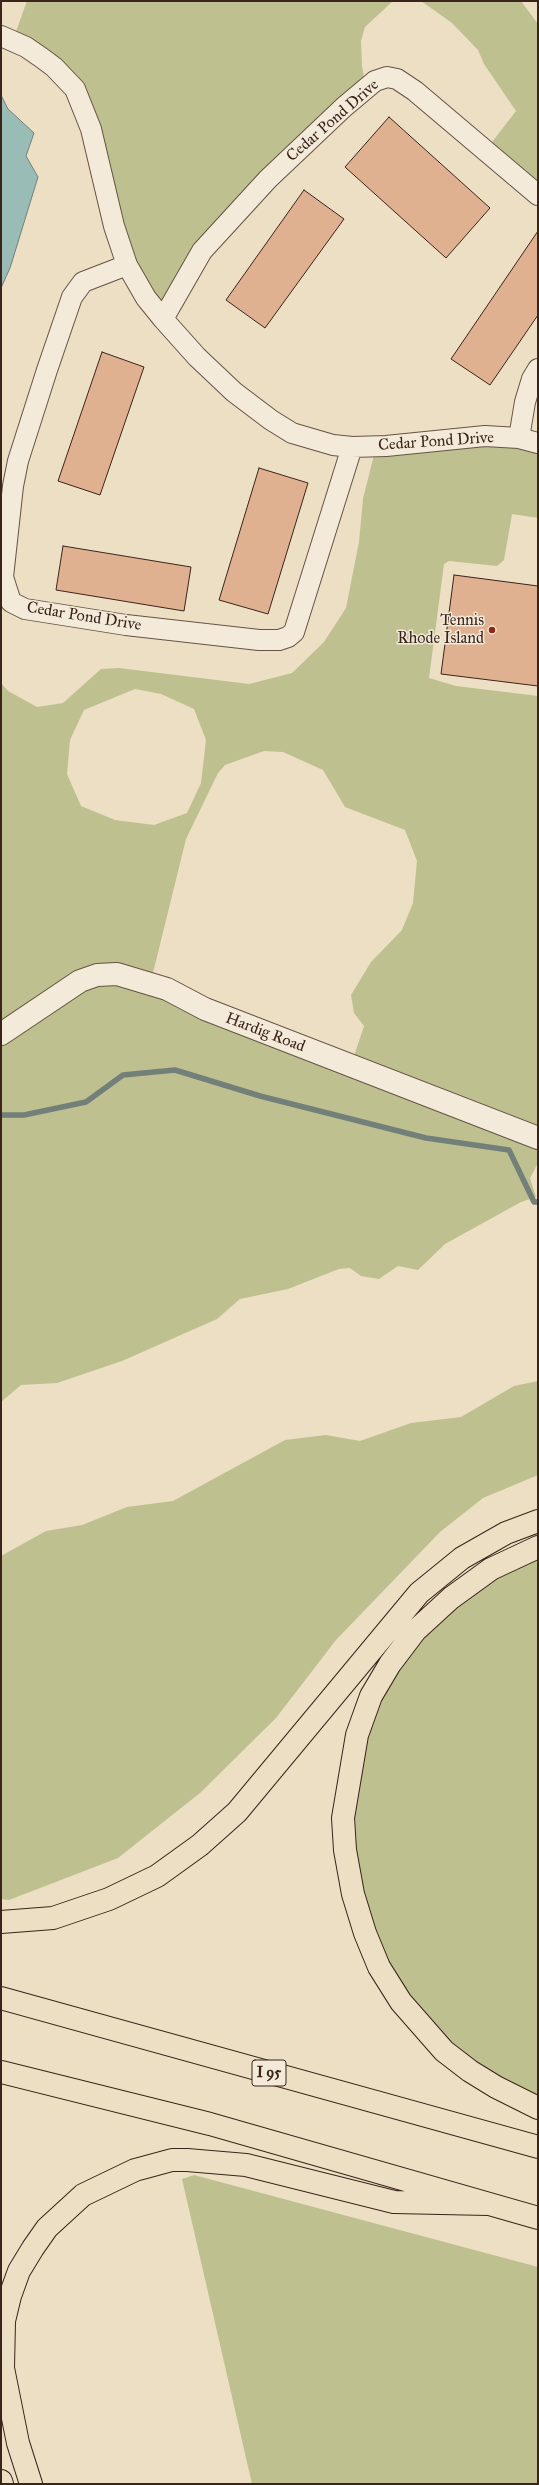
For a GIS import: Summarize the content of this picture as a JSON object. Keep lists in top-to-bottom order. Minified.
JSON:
{"streets":{"highway":["I 95"],"street":["Cedar Pond Drive","Hardig Road"]},"places":["Tennis Rhode Island"]}
